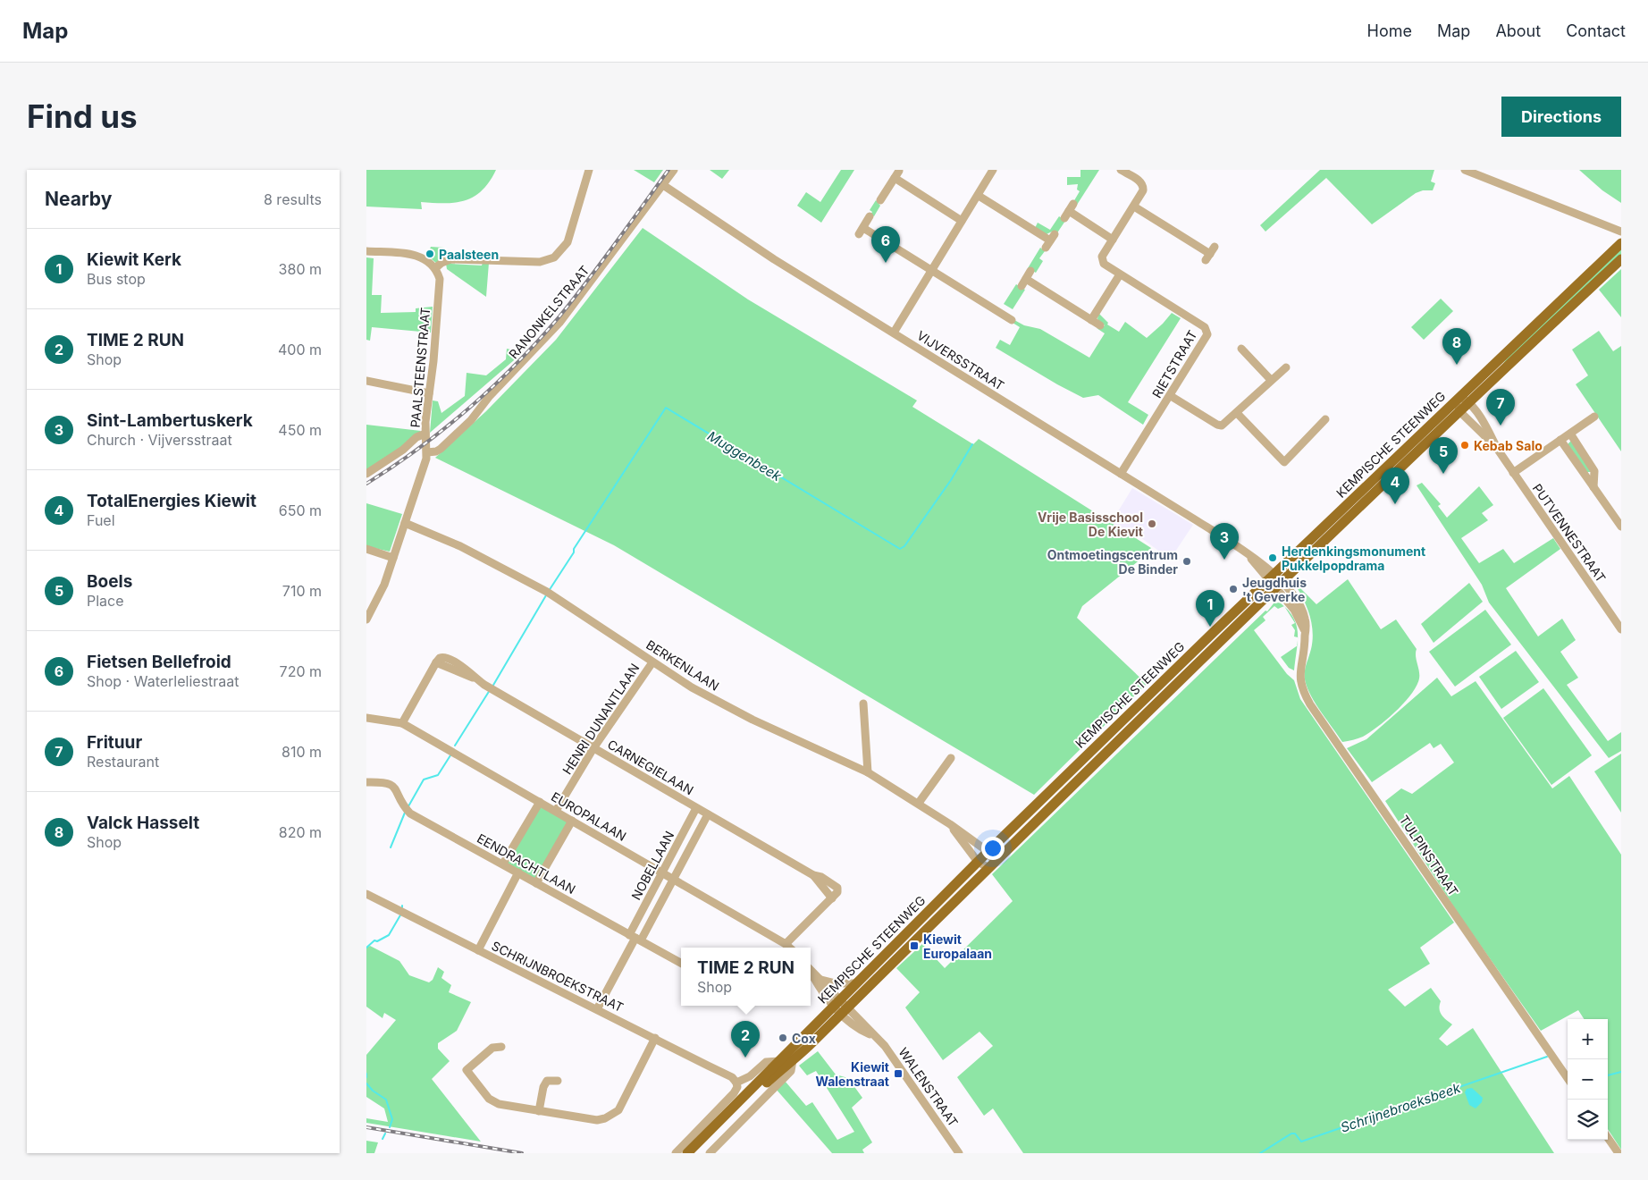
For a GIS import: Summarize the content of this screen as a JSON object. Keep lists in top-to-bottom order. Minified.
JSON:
{"streets":{"main road":["KEMPISCHE STEENWEG"],"street":["RANONKELSTRAAT","VIJVERSSTRAAT","RIETSTRAAT","PAALSTEENSTRAAT","PUTVENNESTRAAT","BERKENLAAN","HENRI DUNANTLAAN","CARNEGIELAAN","EUROPALAAN","TULPINSTRAAT","EENDRACHTLAAN","NOBELLAAN","SCHRIJNBROEKSTRAAT","WALENSTRAAT"]},"crossings":[["RANONKELSTRAAT","VIJVERSSTRAAT"],["RANONKELSTRAAT","PAALSTEENSTRAAT"],["VIJVERSSTRAAT","RIETSTRAAT"],["VIJVERSSTRAAT","KEMPISCHE STEENWEG"],["VIJVERSSTRAAT","TULPINSTRAAT"],["PAALSTEENSTRAAT","BERKENLAAN"],["KEMPISCHE STEENWEG","PUTVENNESTRAAT"],["KEMPISCHE STEENWEG","BERKENLAAN"],["KEMPISCHE STEENWEG","TULPINSTRAAT"],["KEMPISCHE STEENWEG","SCHRIJNBROEKSTRAAT"],["KEMPISCHE STEENWEG","WALENSTRAAT"],["BERKENLAAN","HENRI DUNANTLAAN"],["HENRI DUNANTLAAN","CARNEGIELAAN"],["HENRI DUNANTLAAN","EUROPALAAN"],["CARNEGIELAAN","EUROPALAAN"],["CARNEGIELAAN","NOBELLAAN"],["EUROPALAAN","NOBELLAAN"],["EENDRACHTLAAN","NOBELLAAN"],["NOBELLAAN","SCHRIJNBROEKSTRAAT"]],"water":["Muggenbeek","Schrijnebroeksbeek"],"places":{"other":["Paalsteen","Kebab Salo","Vrije Basisschool De Kievit","Herdenkingsmonument Pukkelpopdrama","Ontmoetingscentrum De Binder","Jeugdhuis 't Geverke","Cox"],"transit":["Kiewit Europalaan","Kiewit Walenstraat"]},"page":{"header":"Map","nav":["Home","Map","About","Contact"],"buttons":"Directions","title":"Find us","heading":["Nearby","8 results"],"pins":["6","8","7","5","4","3","1","2"],"list":[{"mark":"1","name":"Kiewit Kerk","note":"Bus stop","value":"380 m"},{"mark":"2","name":"TIME 2 RUN","note":"Shop","value":"400 m"},{"mark":"3","name":"Sint-Lambertuskerk","note":"Church · Vijversstraat","value":"450 m"},{"mark":"4","name":"TotalEnergies Kiewit","note":"Fuel","value":"650 m"},{"mark":"5","name":"Boels","note":"Place","value":"710 m"},{"mark":"6","name":"Fietsen Bellefroid","note":"Shop · Waterleliestraat","value":"720 m"},{"mark":"7","name":"Frituur","note":"Restaurant","value":"810 m"},{"mark":"8","name":"Valck Hasselt","note":"Shop","value":"820 m"}],"popup":["TIME 2 RUN","Shop"],"map_buttons":["+","−"]}}
